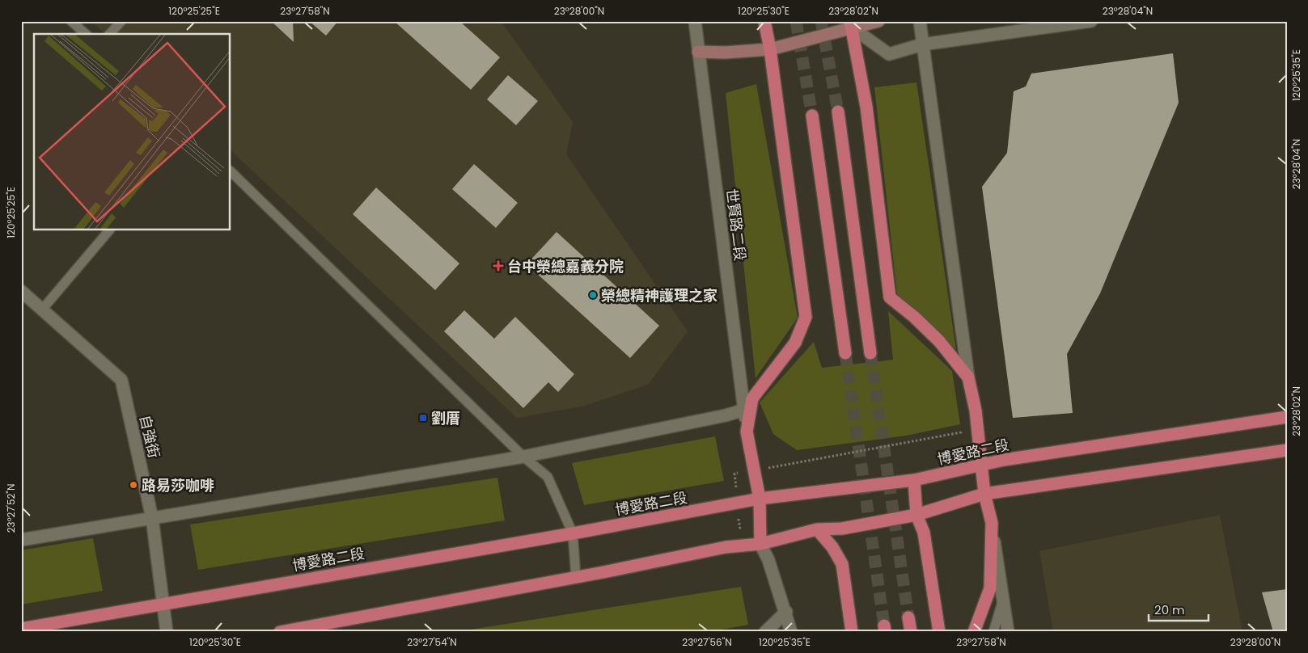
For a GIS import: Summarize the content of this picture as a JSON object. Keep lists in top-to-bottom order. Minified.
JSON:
{"streets":{"main road":["博愛路二段"],"street":["世賢路二段","自強街"]},"crossings":[["自強街","博愛路二段"]],"places":{"health":["台中榮總嘉義分院"],"other":["榮總精神護理之家","路易莎咖啡"],"transit":["劉厝"]},"scale_bar":"20 m","coordinates":["120°25'25\"E","23°27'58\"N","23°28'00\"N","120°25'30\"E","23°28'02\"N","23°28'04\"N","120°25'35\"E","23°27'52\"N","23°27'54\"N","23°27'56\"N"]}
